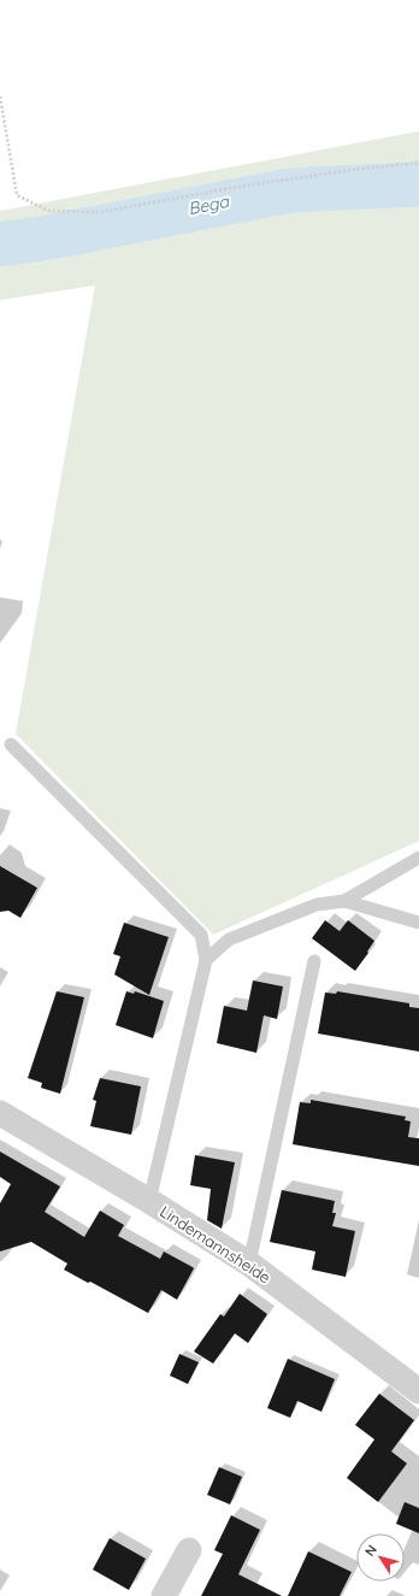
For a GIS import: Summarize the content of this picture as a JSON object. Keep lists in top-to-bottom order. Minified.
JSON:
{"streets":{"street":["Lindemannsheide"]},"water":["Bega"],"north":"top left"}
